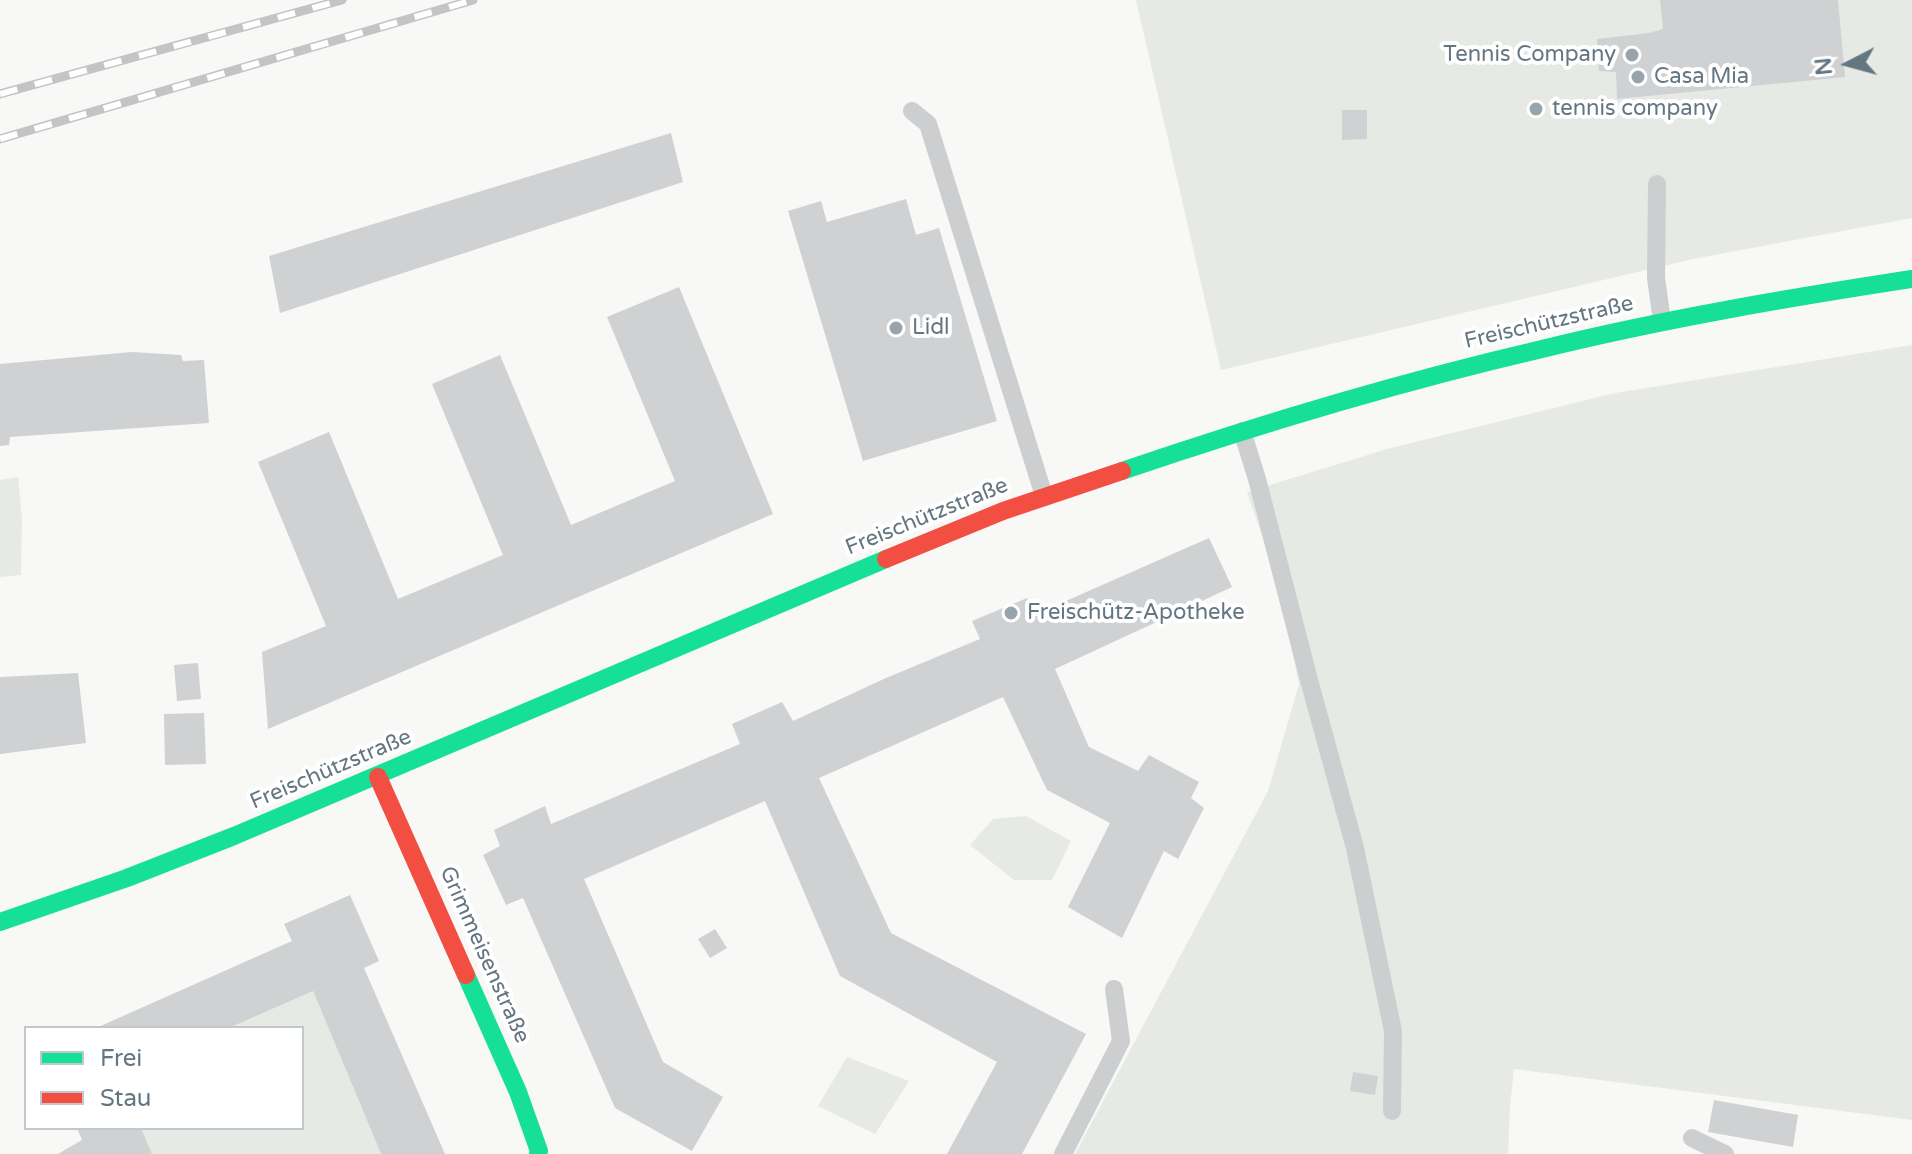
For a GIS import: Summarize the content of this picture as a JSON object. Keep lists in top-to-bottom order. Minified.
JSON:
{"streets":{"main road":["Freischützstraße","Grimmeisenstraße"]},"crossings":[["Freischützstraße","Grimmeisenstraße"]],"places":["Tennis Company","Casa Mia","tennis company","Lidl","Freischütz-Apotheke"],"legend":["Frei","Stau"],"north":"left"}
